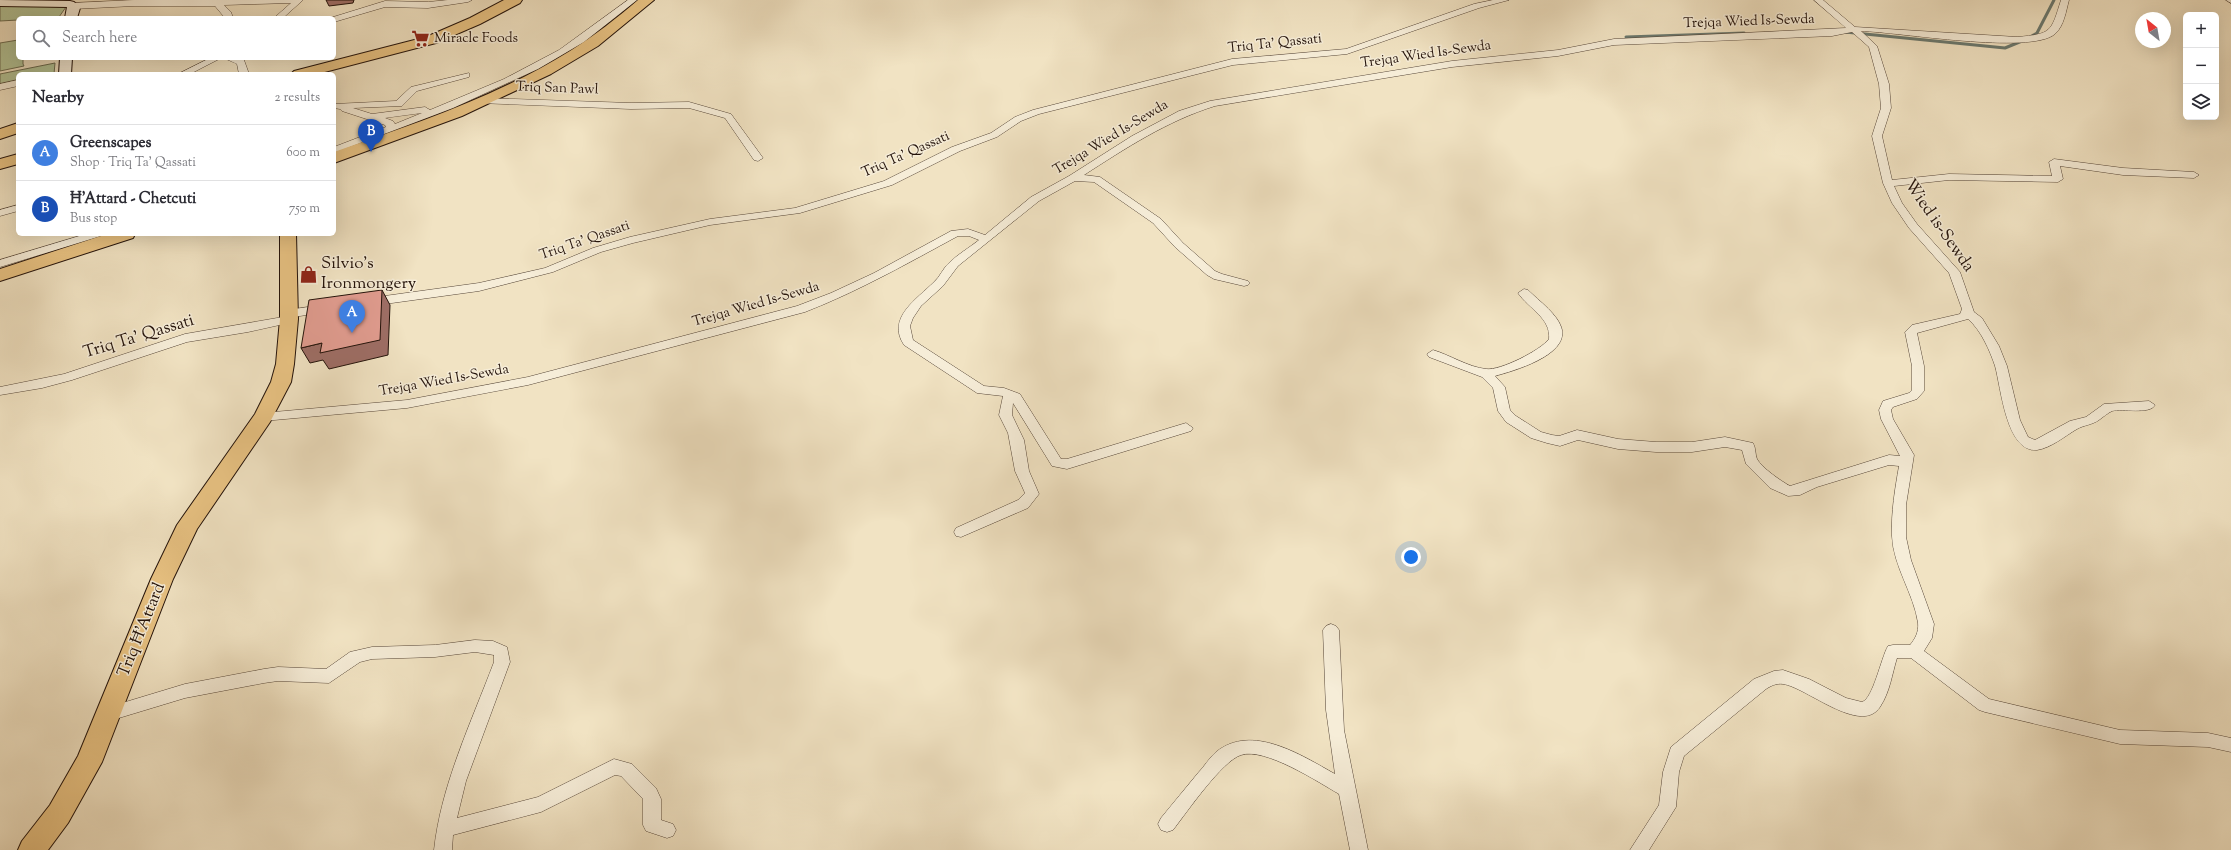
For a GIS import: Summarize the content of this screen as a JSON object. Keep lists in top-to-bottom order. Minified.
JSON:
{"streets":{"main road":["Triq Ħ'Attard"],"street":["Trejqa Wied Is-Sewda","Triq Ta' Qassati","Triq San Pawl","Wied is-Sewda"]},"crossings":[["Trejqa Wied Is-Sewda","Wied is-Sewda"],["Trejqa Wied Is-Sewda","Triq Ħ'Attard"],["Triq Ta' Qassati","Triq Ħ'Attard"]],"places":{"supermarket":["Miracle Foods"],"shop":["Silvio's Ironmongery"]},"north":"top left","page":{"map_buttons":["+","−"],"search":"Search here","heading":["Nearby","2 results"],"pins":["B","A"],"list":[{"mark":"A","name":"Greenscapes","note":"Shop · Triq Ta' Qassati","value":"600 m"},{"mark":"B","name":"Ħ'Attard - Chetcuti","note":"Bus stop","value":"750 m"}]}}
